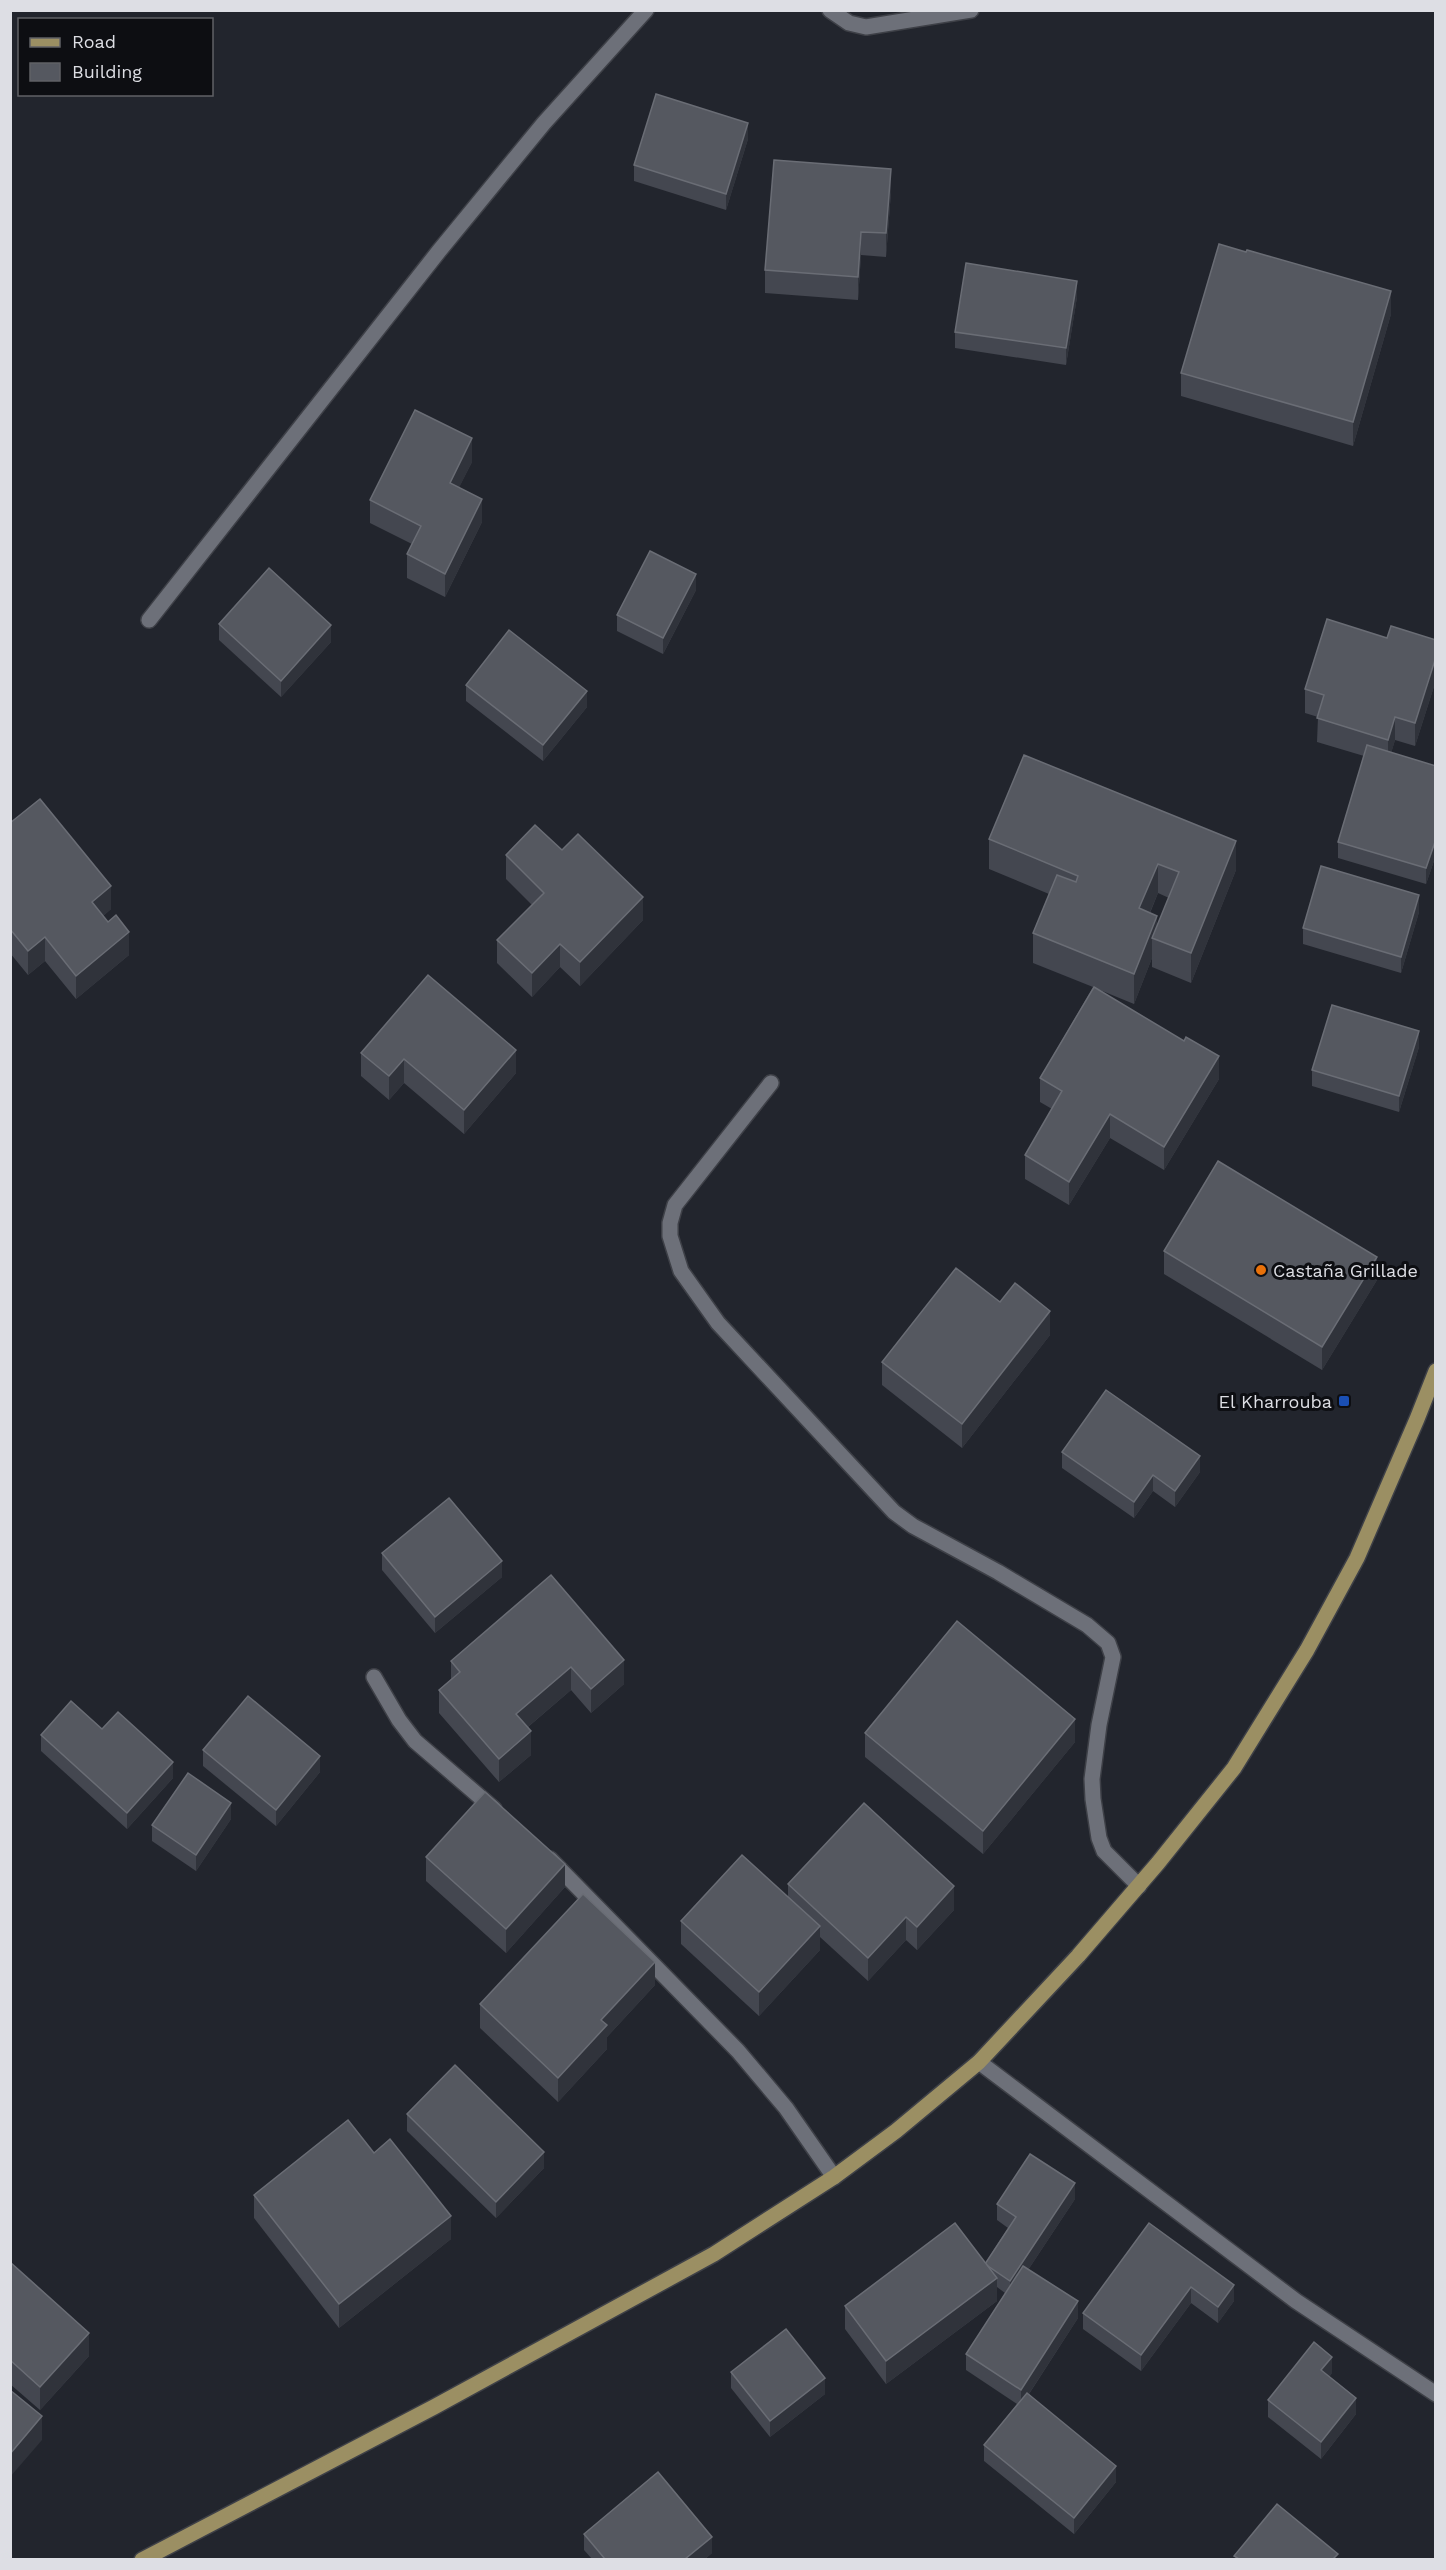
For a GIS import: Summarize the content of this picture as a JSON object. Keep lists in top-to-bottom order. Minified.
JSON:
{"places":{"other":["Castaña Grillade"],"transit":["El Kharrouba"]},"legend":["Road","Building"]}
